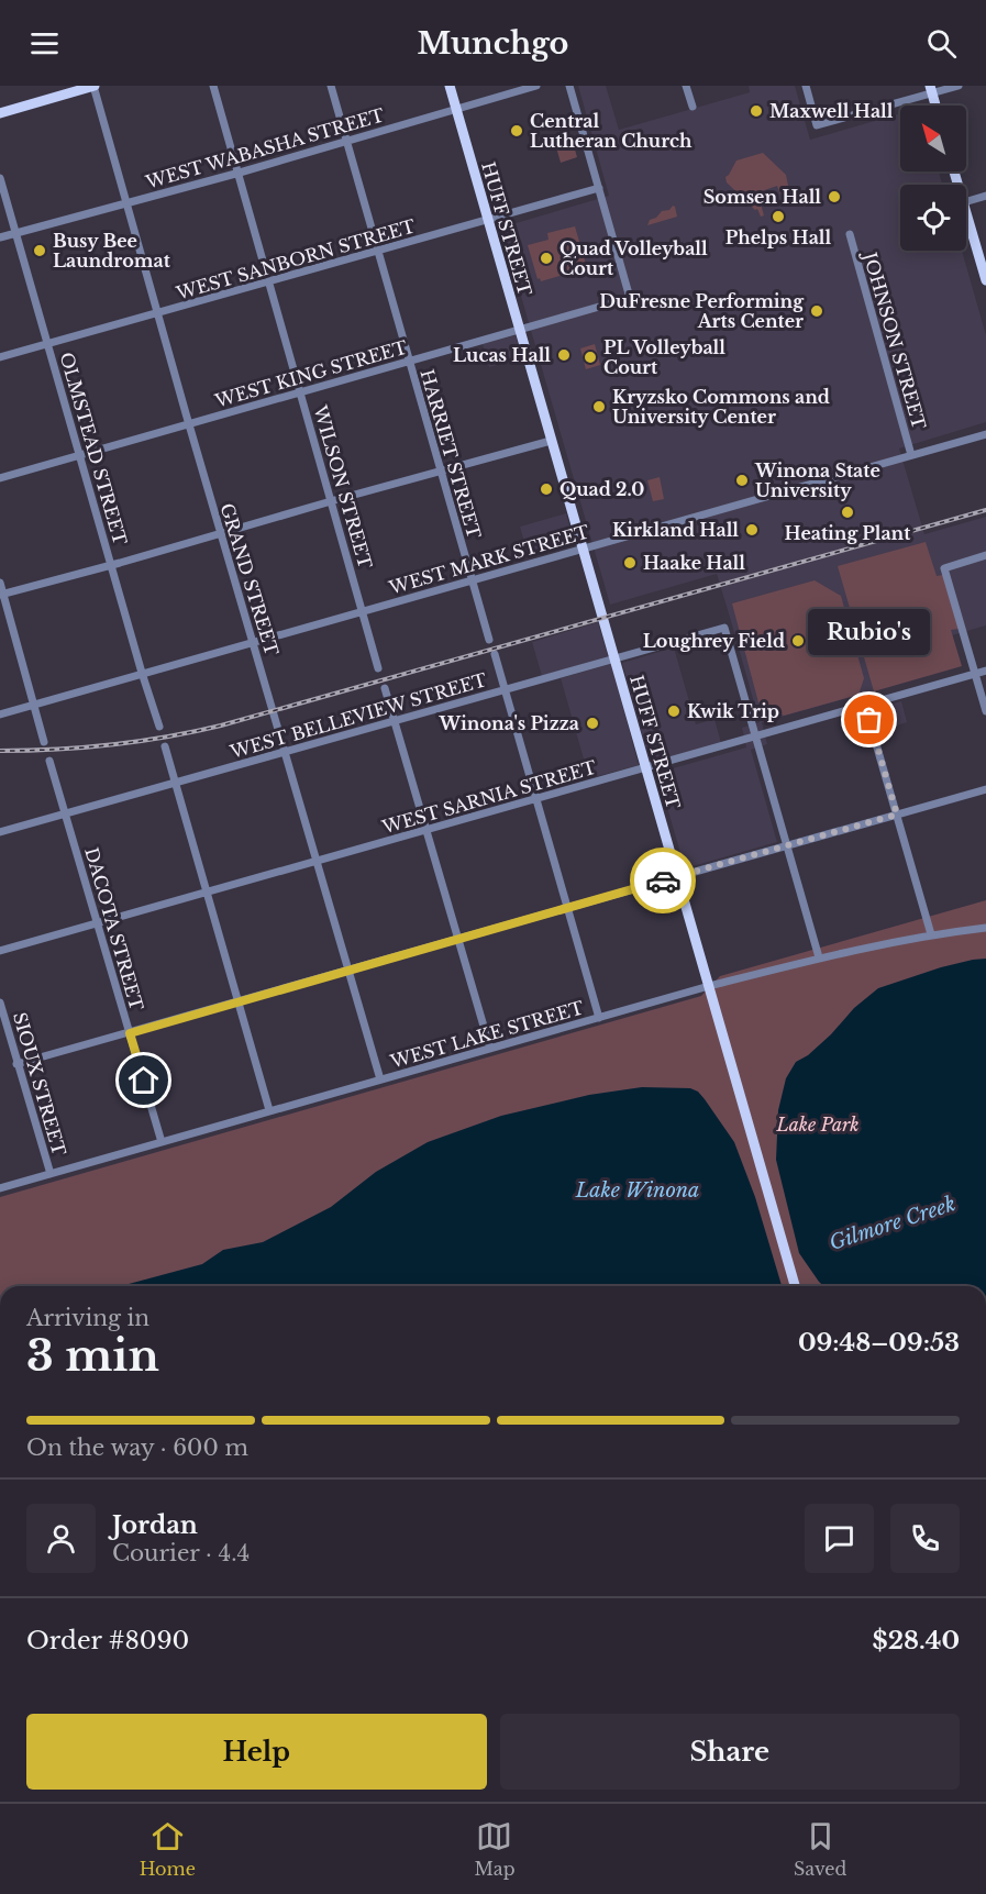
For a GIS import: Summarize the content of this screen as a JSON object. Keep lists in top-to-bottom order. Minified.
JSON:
{"streets":{"main road":["HUFF STREET"],"street":["WEST WABASHA STREET","WEST SANBORN STREET","JOHNSON STREET","WEST KING STREET","OLMSTEAD STREET","HARRIET STREET","WILSON STREET","WEST MARK STREET","GRAND STREET","WEST BELLEVIEW STREET","WEST SARNIA STREET","DACOTA STREET","WEST LAKE STREET","SIOUX STREET"]},"crossings":[["WEST WABASHA STREET","HUFF STREET"],["WEST WABASHA STREET","OLMSTEAD STREET"],["WEST WABASHA STREET","HARRIET STREET"],["WEST WABASHA STREET","WILSON STREET"],["WEST WABASHA STREET","GRAND STREET"],["HUFF STREET","WEST SANBORN STREET"],["HUFF STREET","WEST KING STREET"],["HUFF STREET","WEST MARK STREET"],["HUFF STREET","WEST BELLEVIEW STREET"],["HUFF STREET","WEST SARNIA STREET"],["HUFF STREET","WEST LAKE STREET"],["WEST SANBORN STREET","WEST KING STREET"],["WEST SANBORN STREET","OLMSTEAD STREET"],["WEST SANBORN STREET","HARRIET STREET"],["WEST SANBORN STREET","WILSON STREET"],["WEST SANBORN STREET","GRAND STREET"],["JOHNSON STREET","WEST MARK STREET"],["WEST KING STREET","OLMSTEAD STREET"],["WEST KING STREET","HARRIET STREET"],["WEST KING STREET","WILSON STREET"],["WEST KING STREET","GRAND STREET"],["OLMSTEAD STREET","WEST MARK STREET"],["HARRIET STREET","WEST MARK STREET"],["WILSON STREET","WEST MARK STREET"],["WEST MARK STREET","GRAND STREET"],["GRAND STREET","WEST BELLEVIEW STREET"],["GRAND STREET","WEST SARNIA STREET"],["GRAND STREET","WEST LAKE STREET"],["WEST BELLEVIEW STREET","WEST SARNIA STREET"],["WEST BELLEVIEW STREET","DACOTA STREET"],["WEST SARNIA STREET","DACOTA STREET"],["DACOTA STREET","WEST LAKE STREET"],["WEST LAKE STREET","SIOUX STREET"]],"water":["Lake Winona","Gilmore Creek"],"parks":["Lake Park"],"places":["Maxwell Hall","Central Lutheran Church","Somsen Hall","Phelps Hall","Busy Bee Laundromat","Quad Volleyball Court","DuFresne Performing Arts Center","Lucas Hall","PL Volleyball Court","Kryzsko Commons and University Center","Winona State University","Quad 2.0","Heating Plant","Kirkland Hall","Haake Hall","Loughrey Field","Kwik Trip","Rubio's","Winona's Pizza"],"north":"top left","page":{"header":"Munchgo","bubble":"Rubio's","heading":["3 min","Arriving in","09:48–09:53"],"panel":["Jordan","Courier · 4.4","Order #8090","$28.40"],"bar":"On the way · 600 m","buttons":["Help","Share"],"tabs":["Home","Map","Saved"]}}
